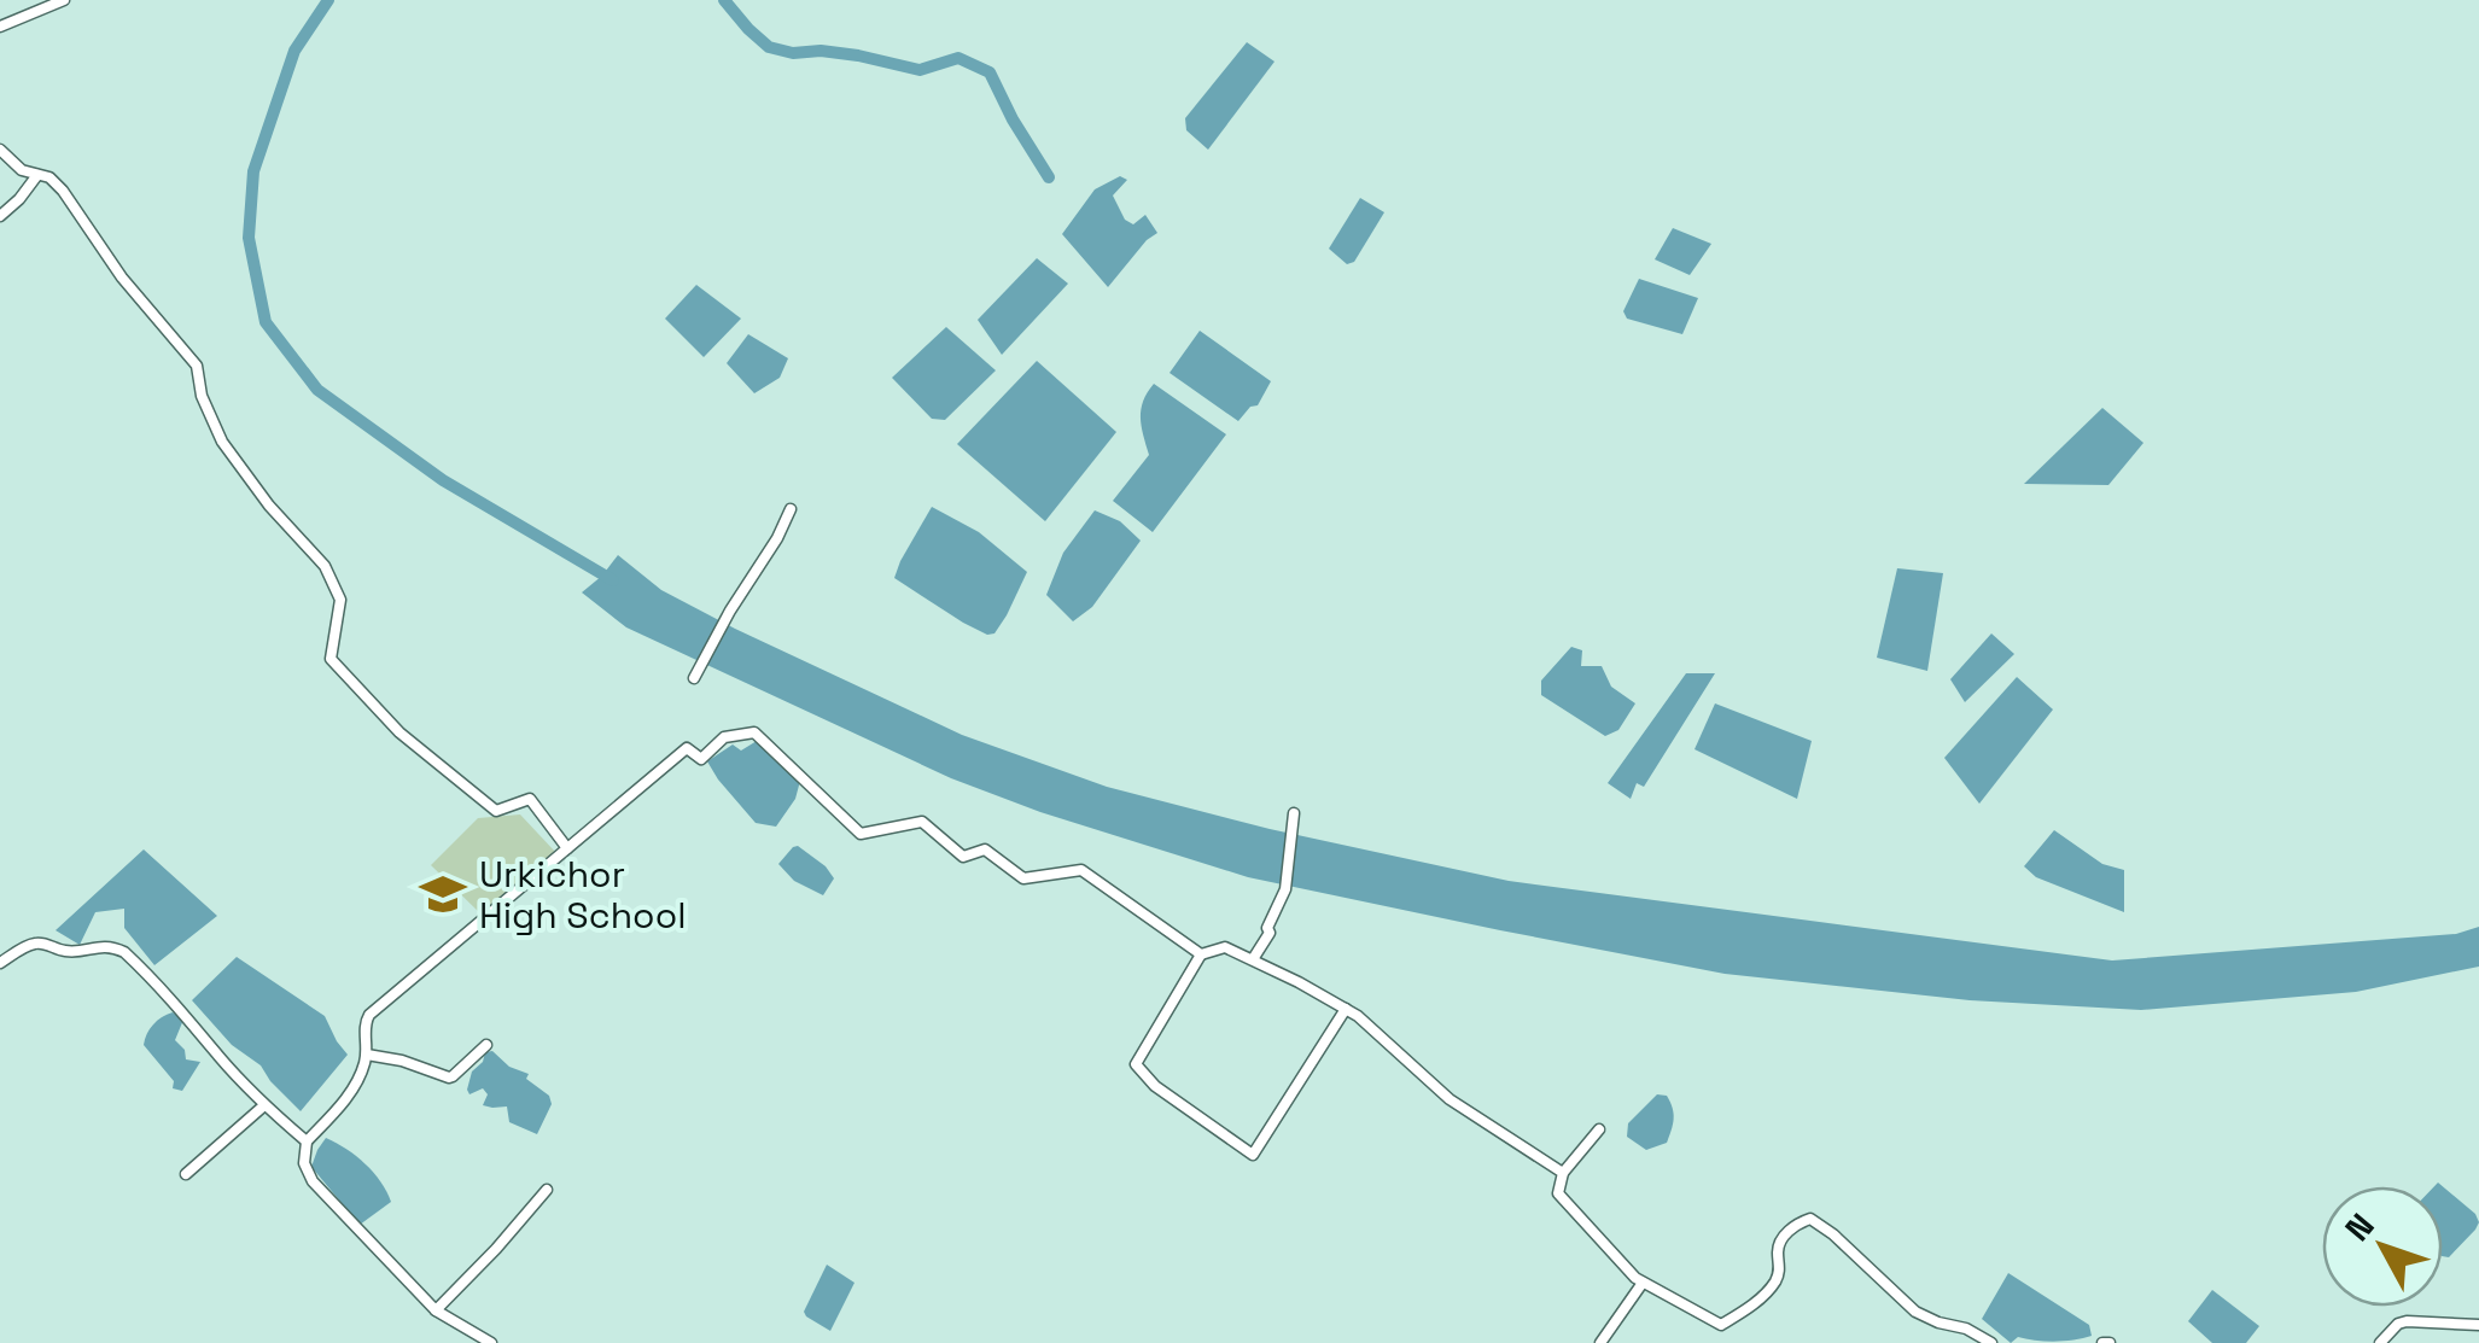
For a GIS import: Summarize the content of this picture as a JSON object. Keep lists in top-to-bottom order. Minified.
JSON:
{"places":{"school or university":["Urkichor High School"]},"north":"top left"}
